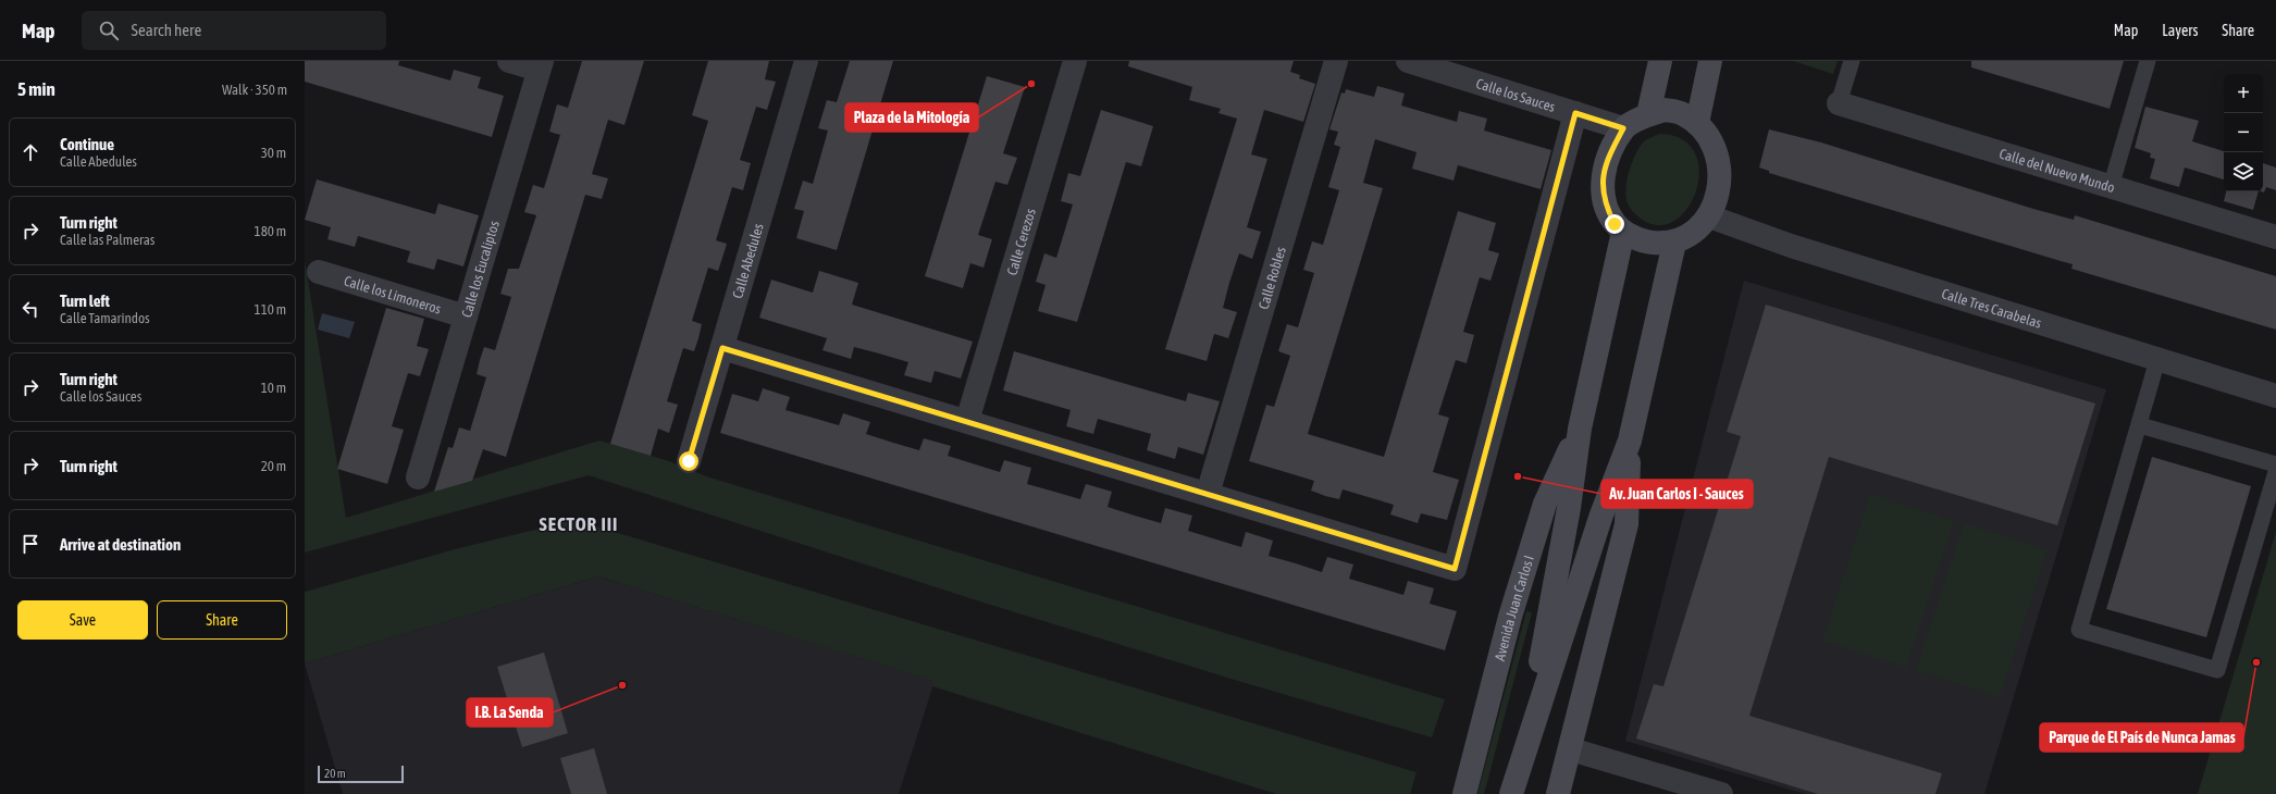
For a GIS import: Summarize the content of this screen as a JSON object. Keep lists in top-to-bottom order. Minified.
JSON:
{"streets":{"main road":["Avenida Juan Carlos I"],"street":["Calle los Sauces","Calle del Nuevo Mundo","Calle Cerezos","Calle Abedules","Calle los Eucaliptos","Calle Robles","Calle los Limoneros","Calle Tres Carabelas"]},"crossings":[["Calle los Sauces","Calle Tres Carabelas"],["Calle los Sauces","Avenida Juan Carlos I"],["Calle los Eucaliptos","Calle los Limoneros"],["Calle Tres Carabelas","Avenida Juan Carlos I"]],"districts":["SECTOR III"],"places":["Plaza de la Mitología","Av. Juan Carlos I - Sauces","Parque de El País de Nunca Jamas","I.B. La Senda"],"scale_bar":"20 m","page":{"header":"Map","search":"Search here","nav":["Map","Layers","Share"],"heading":["5 min","Walk · 350 m"],"map_buttons":["+","−"],"list":[["Continue","Calle Abedules","30 m"],["Turn right","Calle las Palmeras","180 m"],["Turn left","Calle Tamarindos","110 m"],["Turn right","Calle los Sauces","10 m"],["Turn right","20 m"],"Arrive at destination"],"buttons":["Save","Share"],"scale":"20 m"}}
